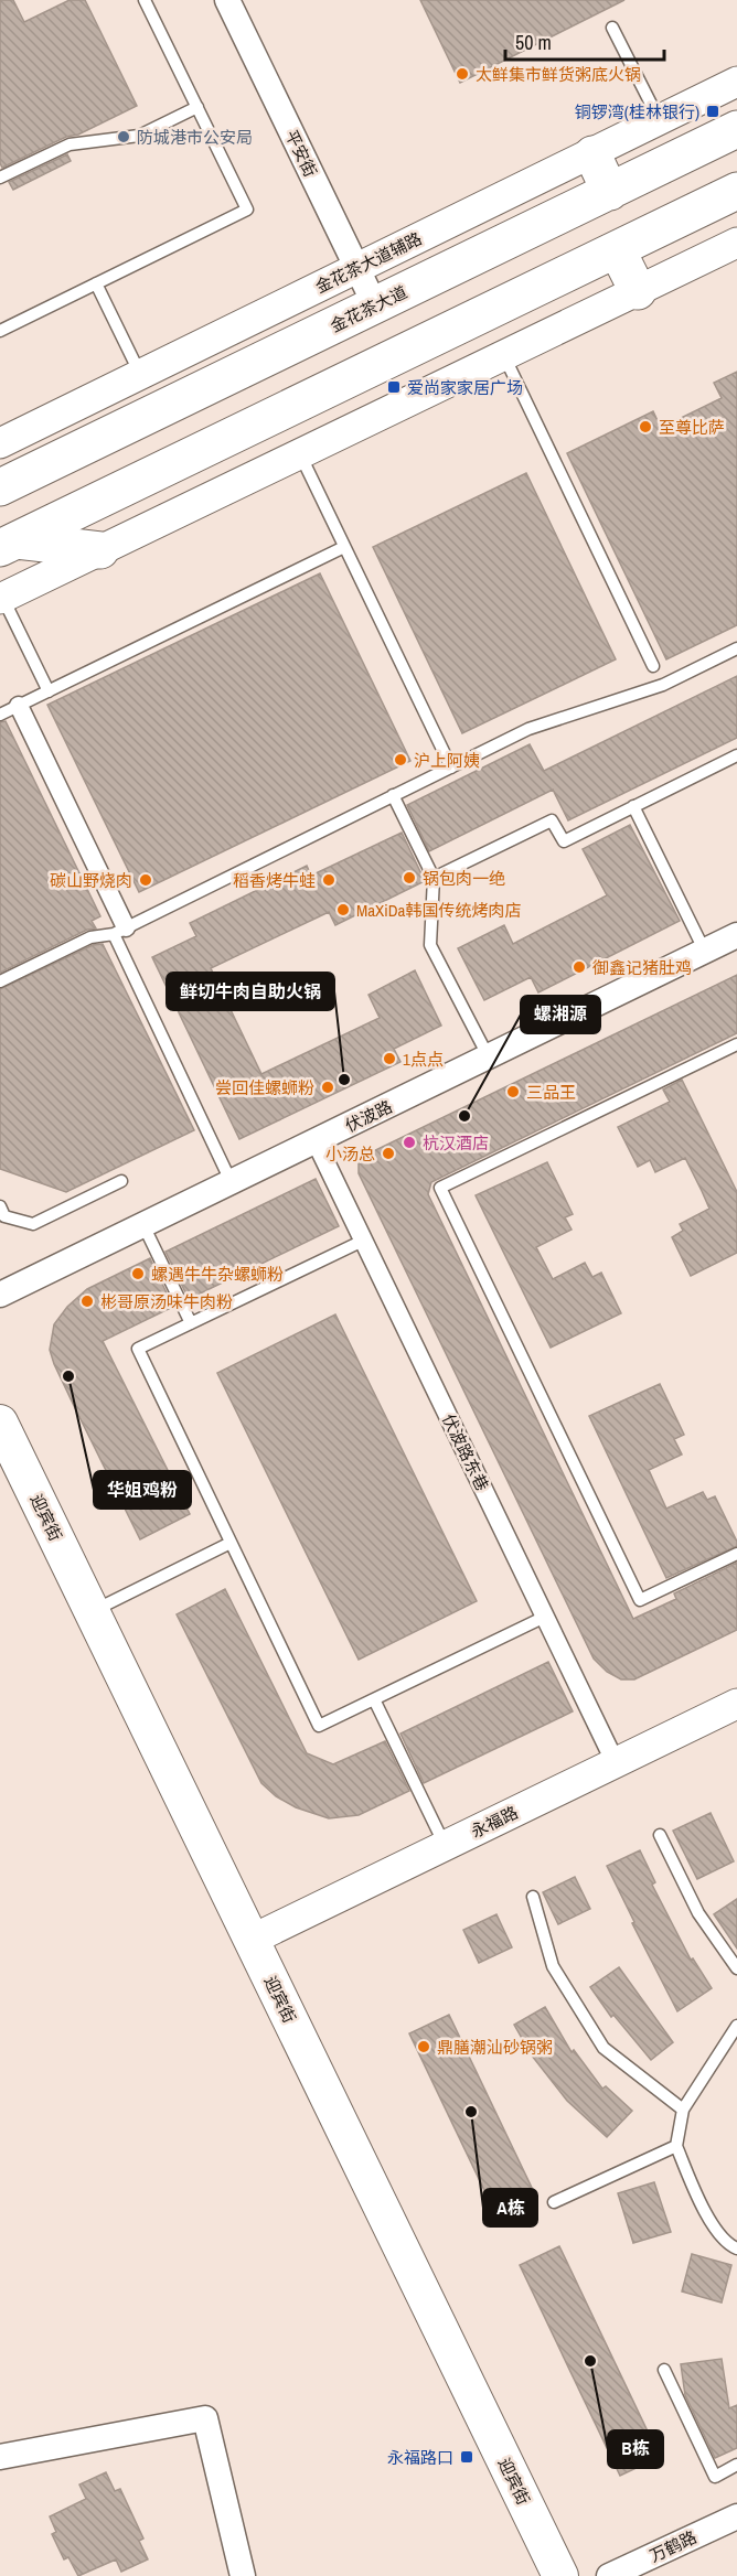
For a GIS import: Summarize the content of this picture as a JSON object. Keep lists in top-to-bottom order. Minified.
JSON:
{"streets":{"main road":["金花茶大道","迎宾街"],"street":["平安街","金花茶大道辅路","伏波路","伏波路东巷","永福路","万鹤路"]},"crossings":[["平安街","金花茶大道辅路"],["平安街","金花茶大道"],["伏波路","伏波路东巷"],["伏波路东巷","永福路"],["迎宾街","永福路"]],"places":{"other":["太鲜集市鲜货粥底火锅","防城港市公安局","至尊比萨","沪上阿姨","锅包肉一绝","碳山野烧肉","稻香烤牛蛙","MaXiDa韩国传统烤肉店","御鑫记猪肚鸡","1点点","鲜切牛肉自助火锅","尝回佳螺蛳粉","三品王","螺湘源","杭汉酒店","小汤总","螺遇牛牛杂螺蛳粉","彬哥原汤味牛肉粉","华姐鸡粉","鼎膳潮汕砂锅粥","A栋","B栋"],"transit":["铜锣湾(桂林银行)","爱尚家家居广场","永福路口"]},"scale_bar":"50 m"}
